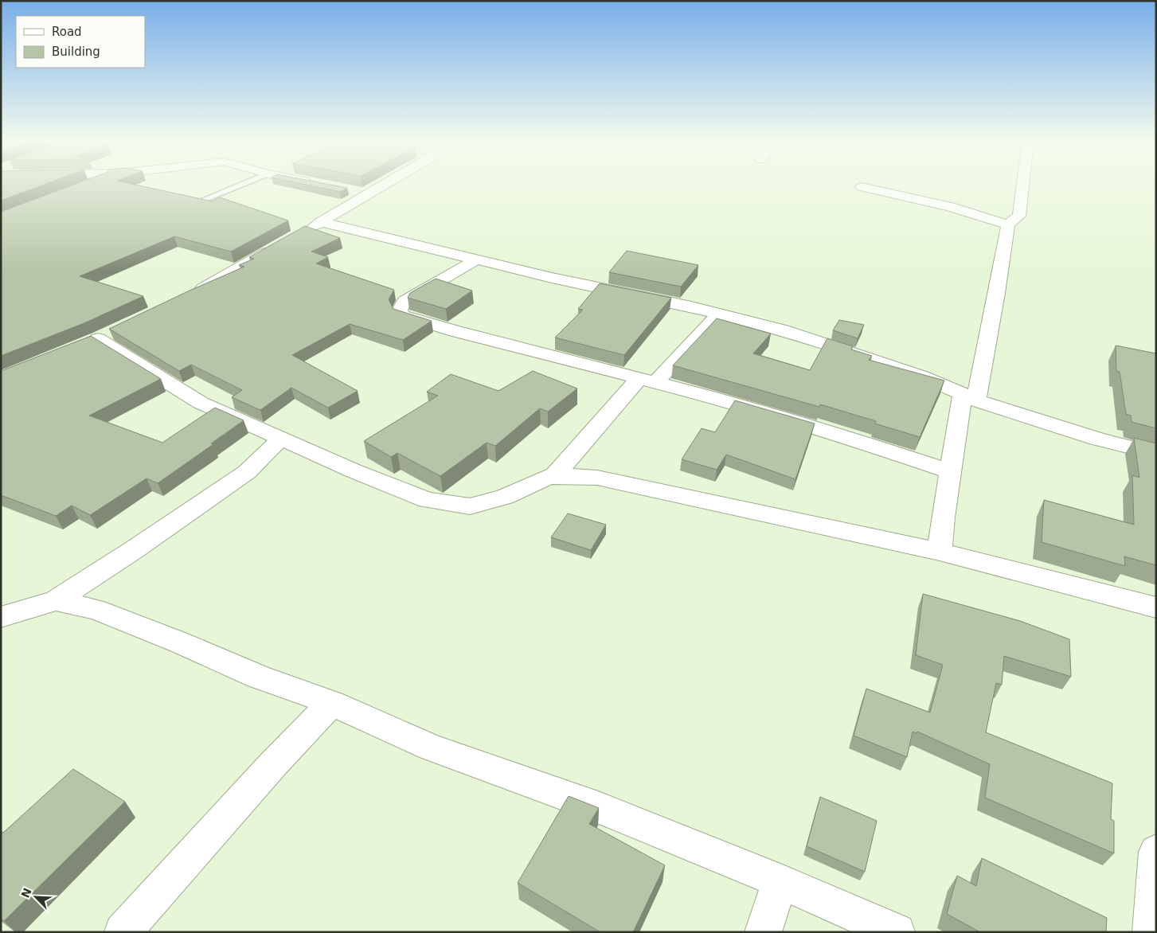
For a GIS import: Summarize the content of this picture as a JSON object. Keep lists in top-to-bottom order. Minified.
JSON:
{"legend":["Road","Building"],"north":"top left"}
